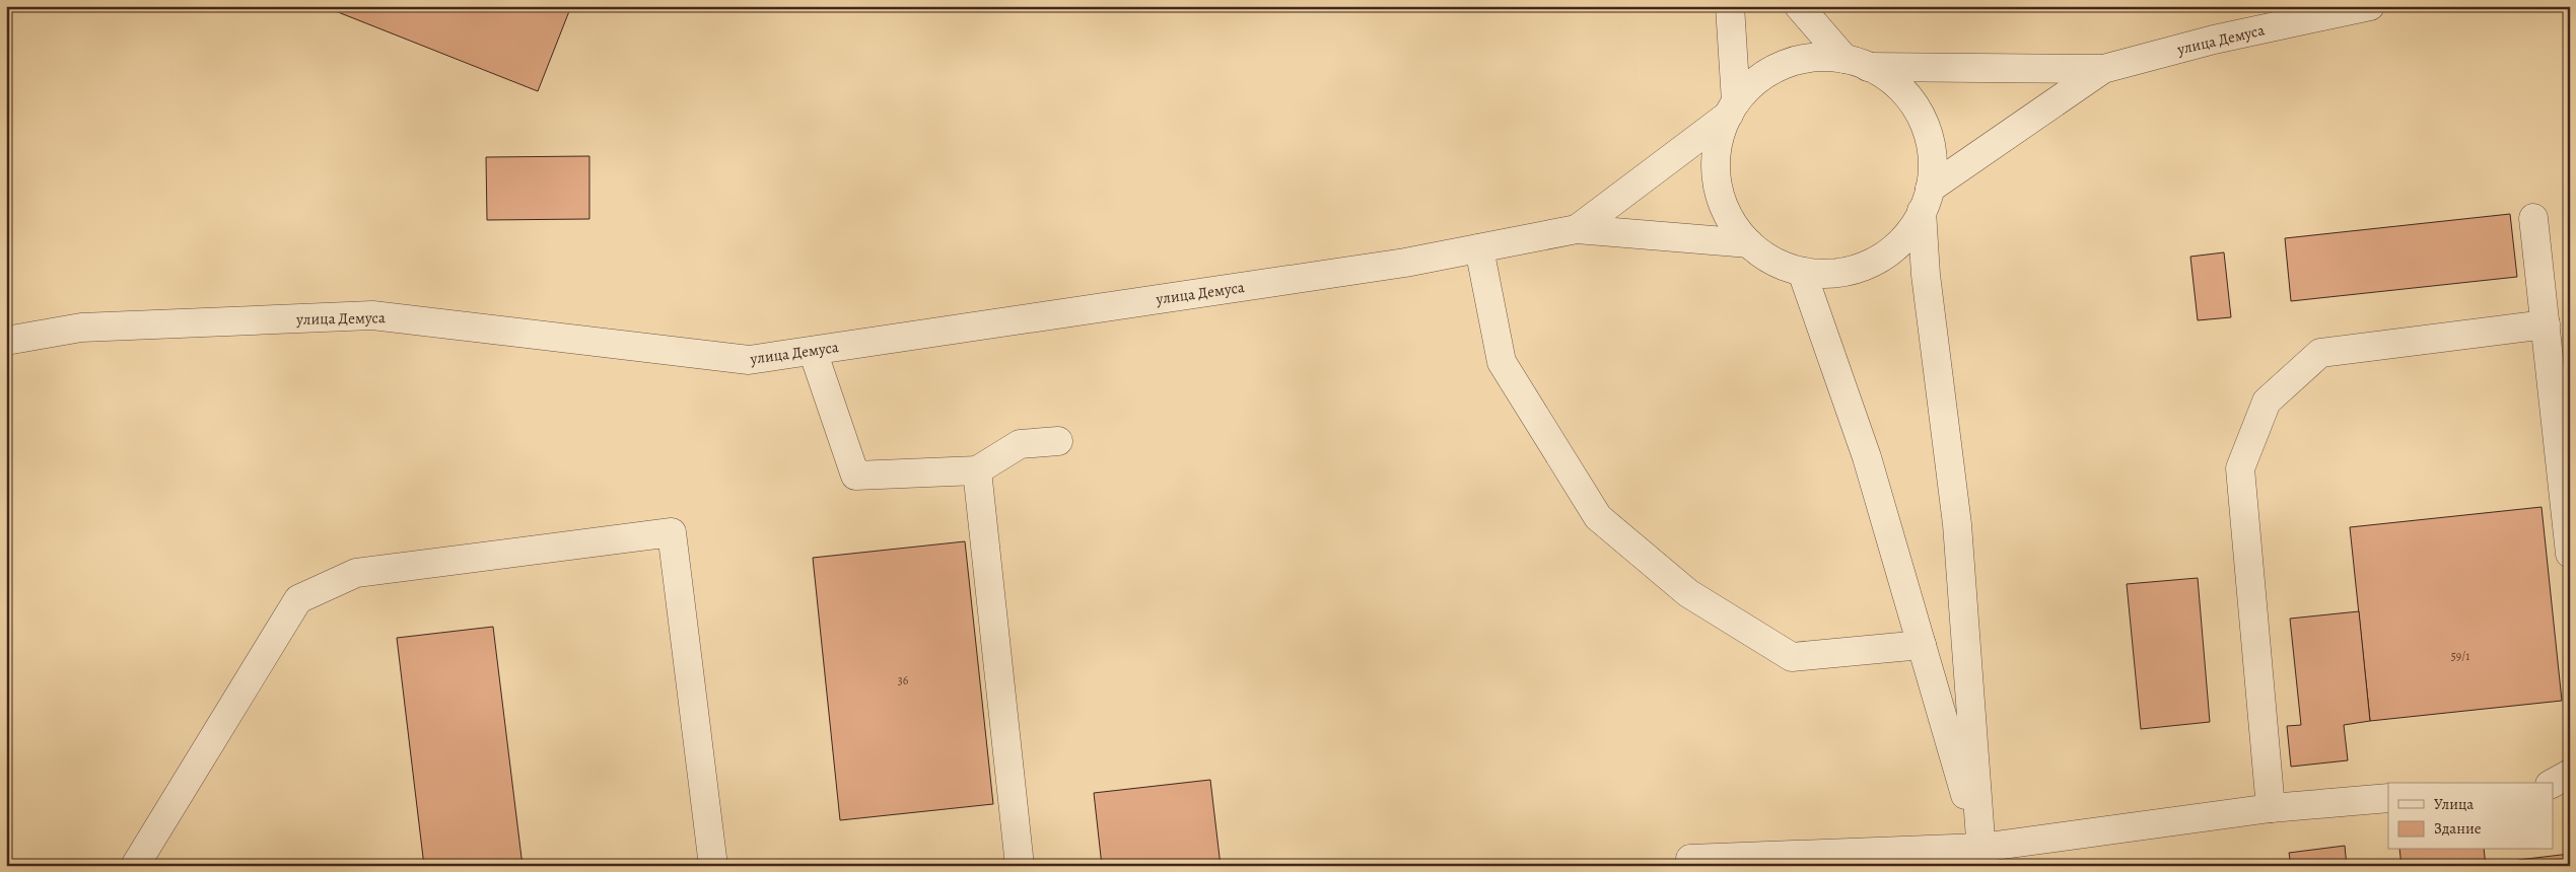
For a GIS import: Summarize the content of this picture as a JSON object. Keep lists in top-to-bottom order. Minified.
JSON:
{"streets":{"street":["улица Демуса"]},"house_numbers":["59/1","36"],"legend":["Улица","Здание"]}
